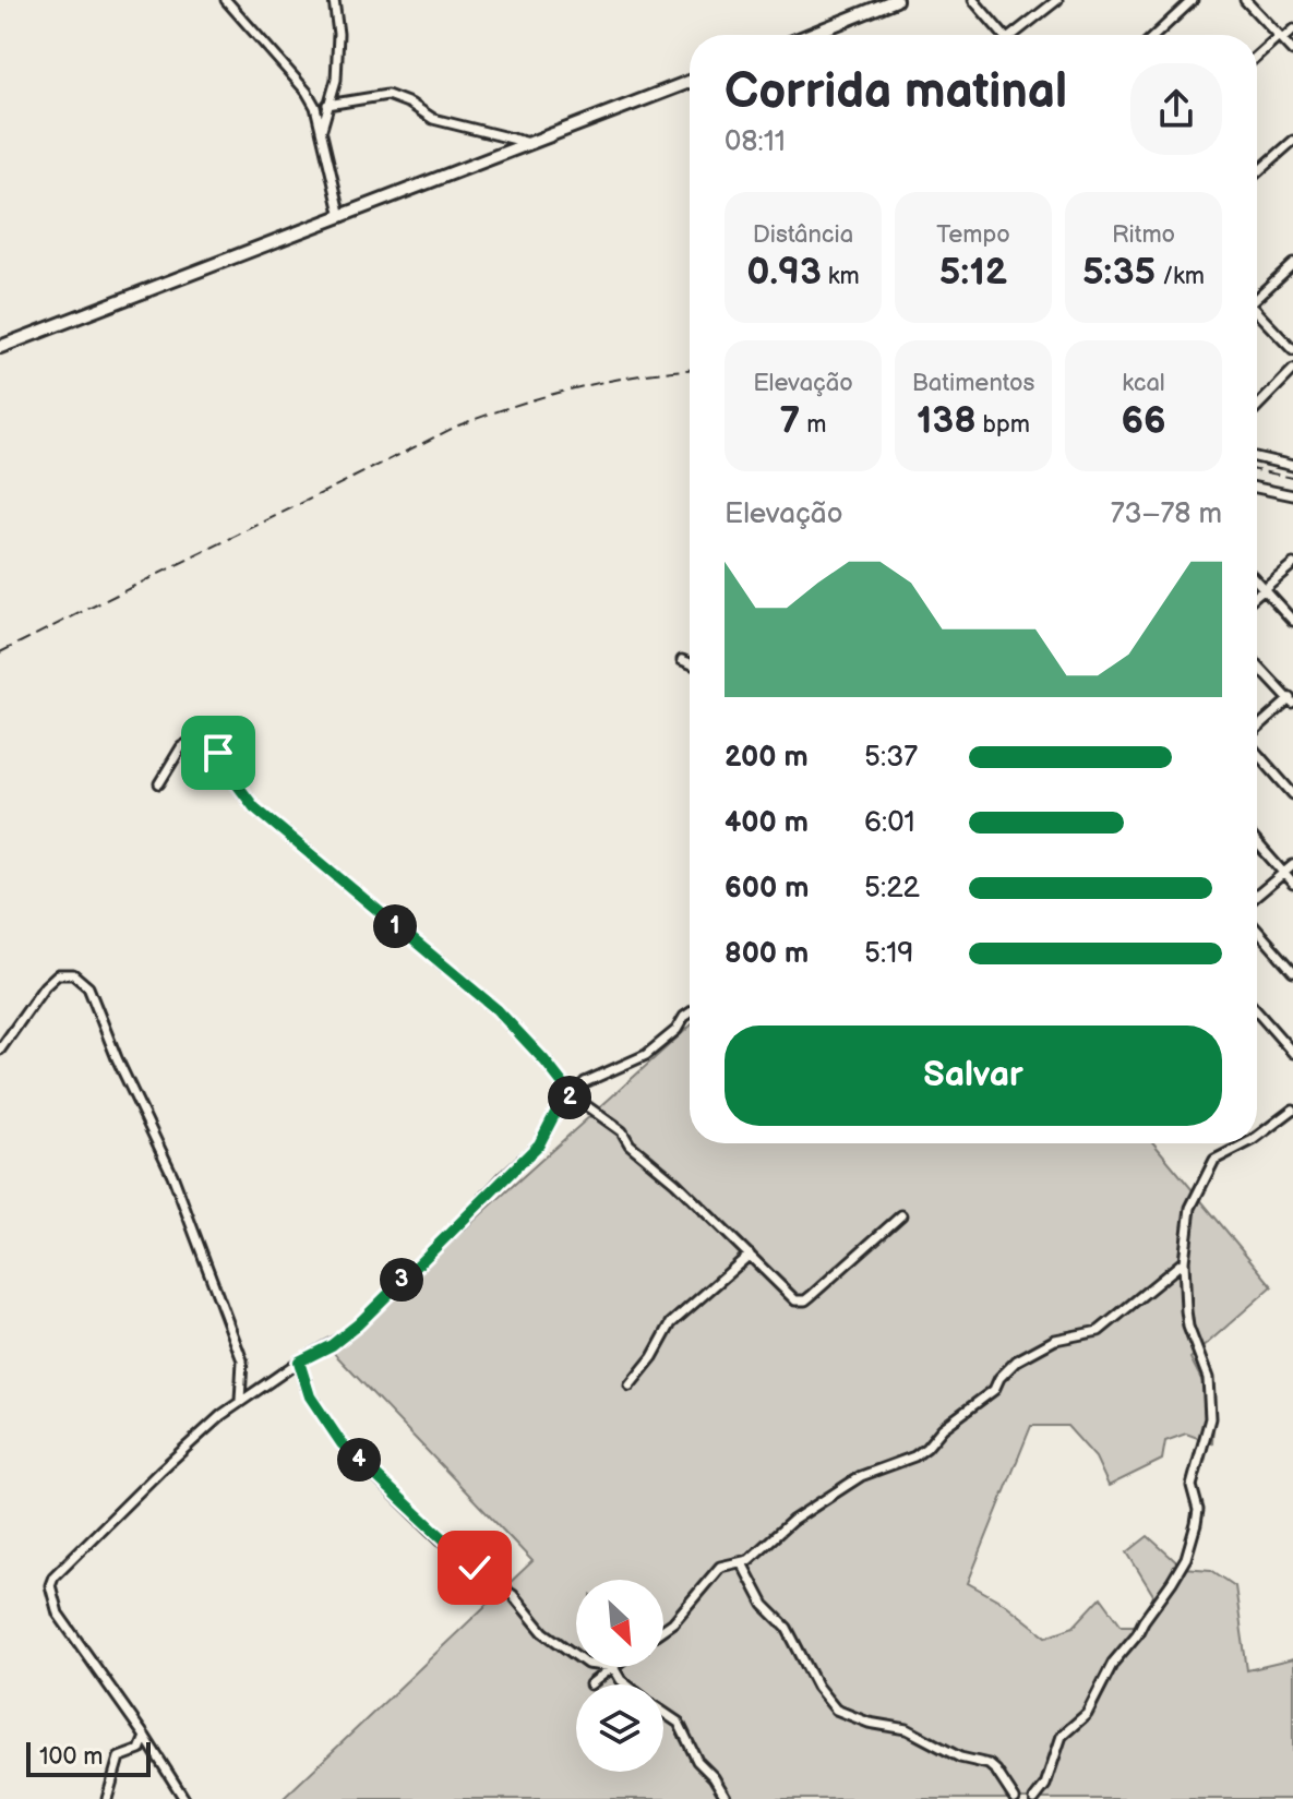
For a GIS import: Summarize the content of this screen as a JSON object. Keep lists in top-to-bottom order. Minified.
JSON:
{"scale_bar":"100 m","north":"bottom right","page":{"heading":["Corrida matinal","08:11"],"stats":[["Distância","0.93 km"],["Tempo","5:12"],["Ritmo","5:35 /km"],["Elevação","7 m"],["Batimentos","138 bpm"],["kcal","66"]],"chart":["Elevação","73–78 m"],"list":[{"name":"200 m","note":"5:37"},{"name":"400 m","note":"6:01"},{"name":"600 m","note":"5:22"},{"name":"800 m","note":"5:19"}],"pins":["1","2","3","4"],"buttons":"Salvar","scale":"100 m"}}
